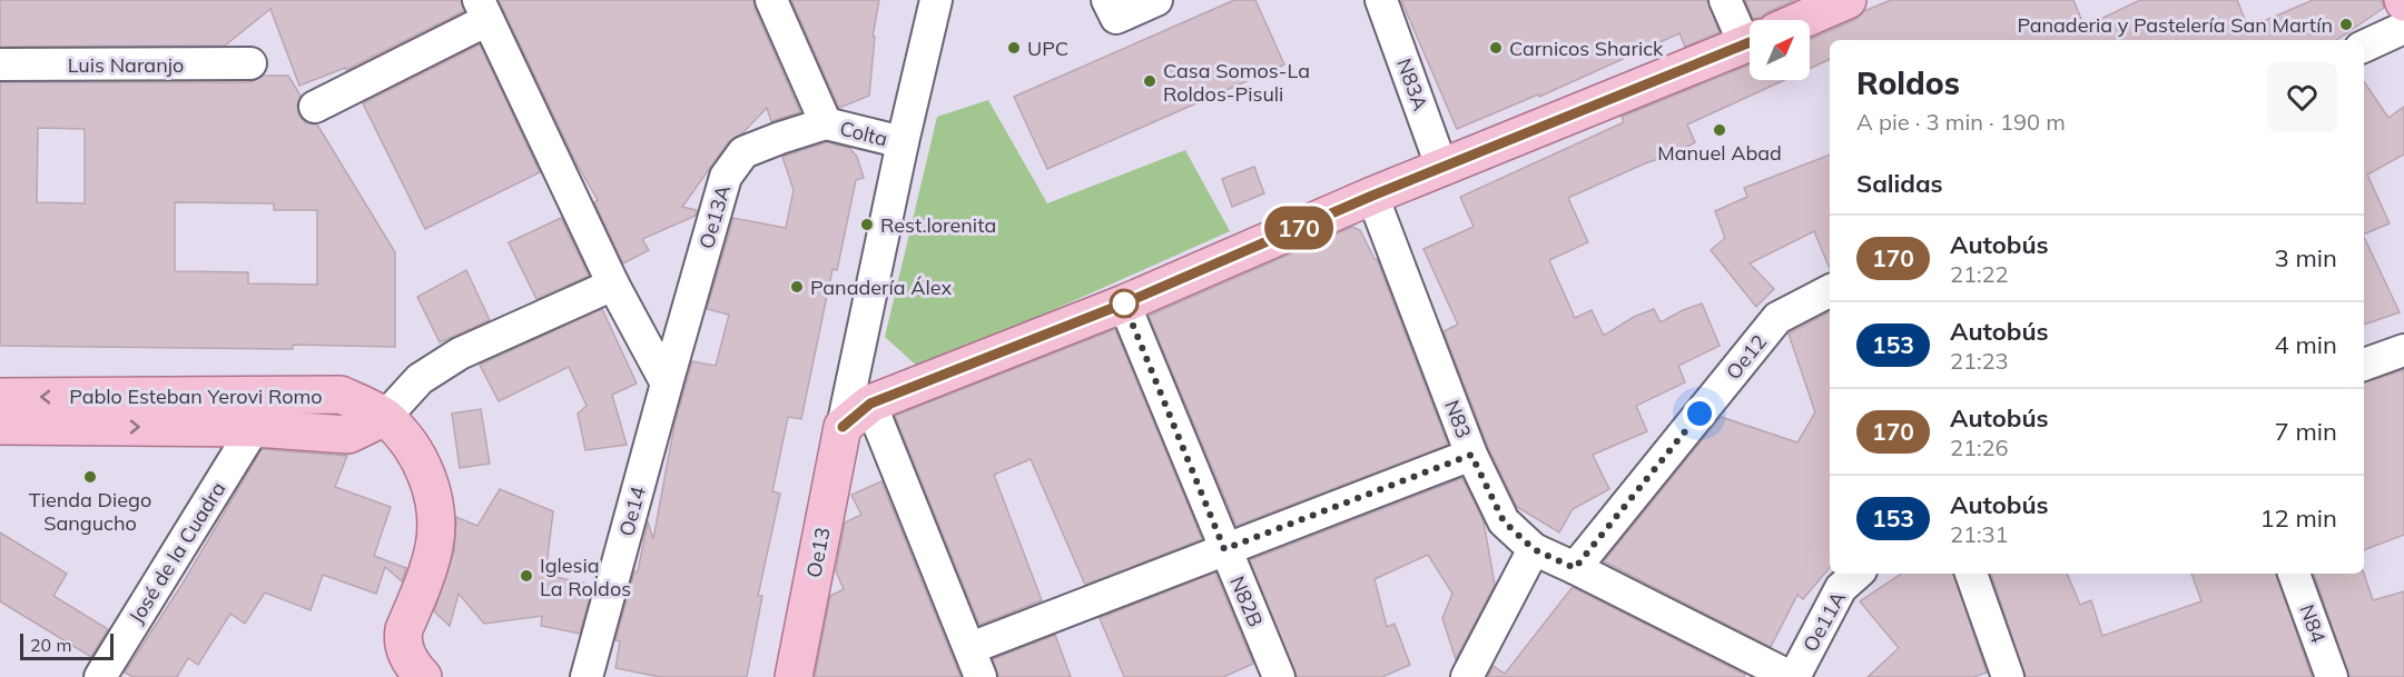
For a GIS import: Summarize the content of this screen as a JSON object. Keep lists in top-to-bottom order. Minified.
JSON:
{"streets":{"main road":["Pablo Esteban Yerovi Romo","Oe13"],"street":["Luis Naranjo","N83A","Colta","Oe13A","Oe12","N83","Oe14","José de la Cuadra","N82B","Oe11A","N84"]},"crossings":[["Colta","Oe13A"],["Oe13A","Oe14"],["Oe12","N83"],["Pablo Esteban Yerovi Romo","José de la Cuadra"],["N83","Oe11A"]],"places":["Panaderia y Pastelería San Martín","UPC","Carnicos Sharick","Casa Somos-La Roldos-Pisuli","Manuel Abad","Rest.lorenita","Panadería Álex","Tienda Diego Sangucho","Iglesia La Roldos"],"lines":["bus line 170"],"scale_bar":"20 m","north":"top right","page":{"on_map":"170","heading":[["Roldos","A pie · 3 min · 190 m"],"Salidas"],"list":[{"mark":"170","name":"Autobús","note":"21:22","value":"3 min"},{"mark":"153","name":"Autobús","note":"21:23","value":"4 min"},{"mark":"170","name":"Autobús","note":"21:26","value":"7 min"},{"mark":"153","name":"Autobús","note":"21:31","value":"12 min"}],"scale":"20 m"}}
